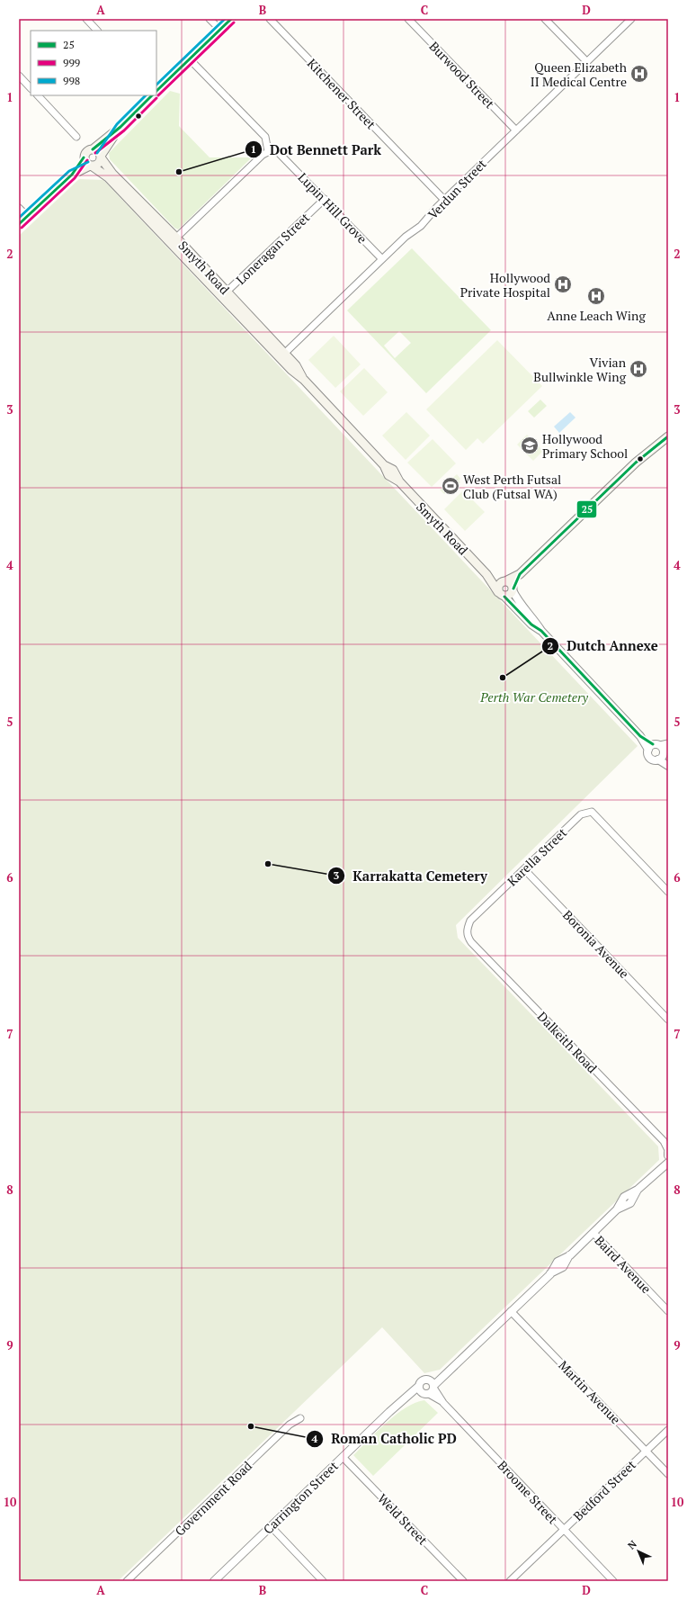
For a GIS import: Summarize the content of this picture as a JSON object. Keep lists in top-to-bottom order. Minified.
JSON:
{"streets":{"main road":["Smyth Road"],"street":["Burwood Street","Kitchener Street","Verdun Street","Lupin Hill Grove","Loneragan Street","Karella Street","Boronia Avenue","Dalkeith Road","Baird Avenue","Martin Avenue","Bedford Street","Broome Street","Carrington Street","Government Road","Weld Street"]},"crossings":[["Burwood Street","Verdun Street"],["Kitchener Street","Verdun Street"],["Verdun Street","Lupin Hill Grove"],["Verdun Street","Smyth Road"],["Lupin Hill Grove","Loneragan Street"],["Loneragan Street","Smyth Road"],["Karella Street","Boronia Avenue"],["Karella Street","Dalkeith Road"],["Martin Avenue","Bedford Street"],["Bedford Street","Broome Street"],["Broome Street","Carrington Street"],["Carrington Street","Weld Street"]],"parks":["Perth War Cemetery"],"places":{"hospital":["Queen Elizabeth II Medical Centre","Hollywood Private Hospital","Anne Leach Wing","Vivian Bullwinkle Wing"],"other":["Dot Bennett Park","Dutch Annexe","Karrakatta Cemetery","Roman Catholic PD"],"school or university":["Hollywood Primary School"],"sports":["West Perth Futsal Club (Futsal WA)"]},"lines":["transit line 25","transit line 998","transit line 999"],"legend":["25","999","998"],"north":"top left","grid":{"columns":["A","B","C","D"],"rows":["1","2","3","4","5","6","7","8","9","10"]}}
